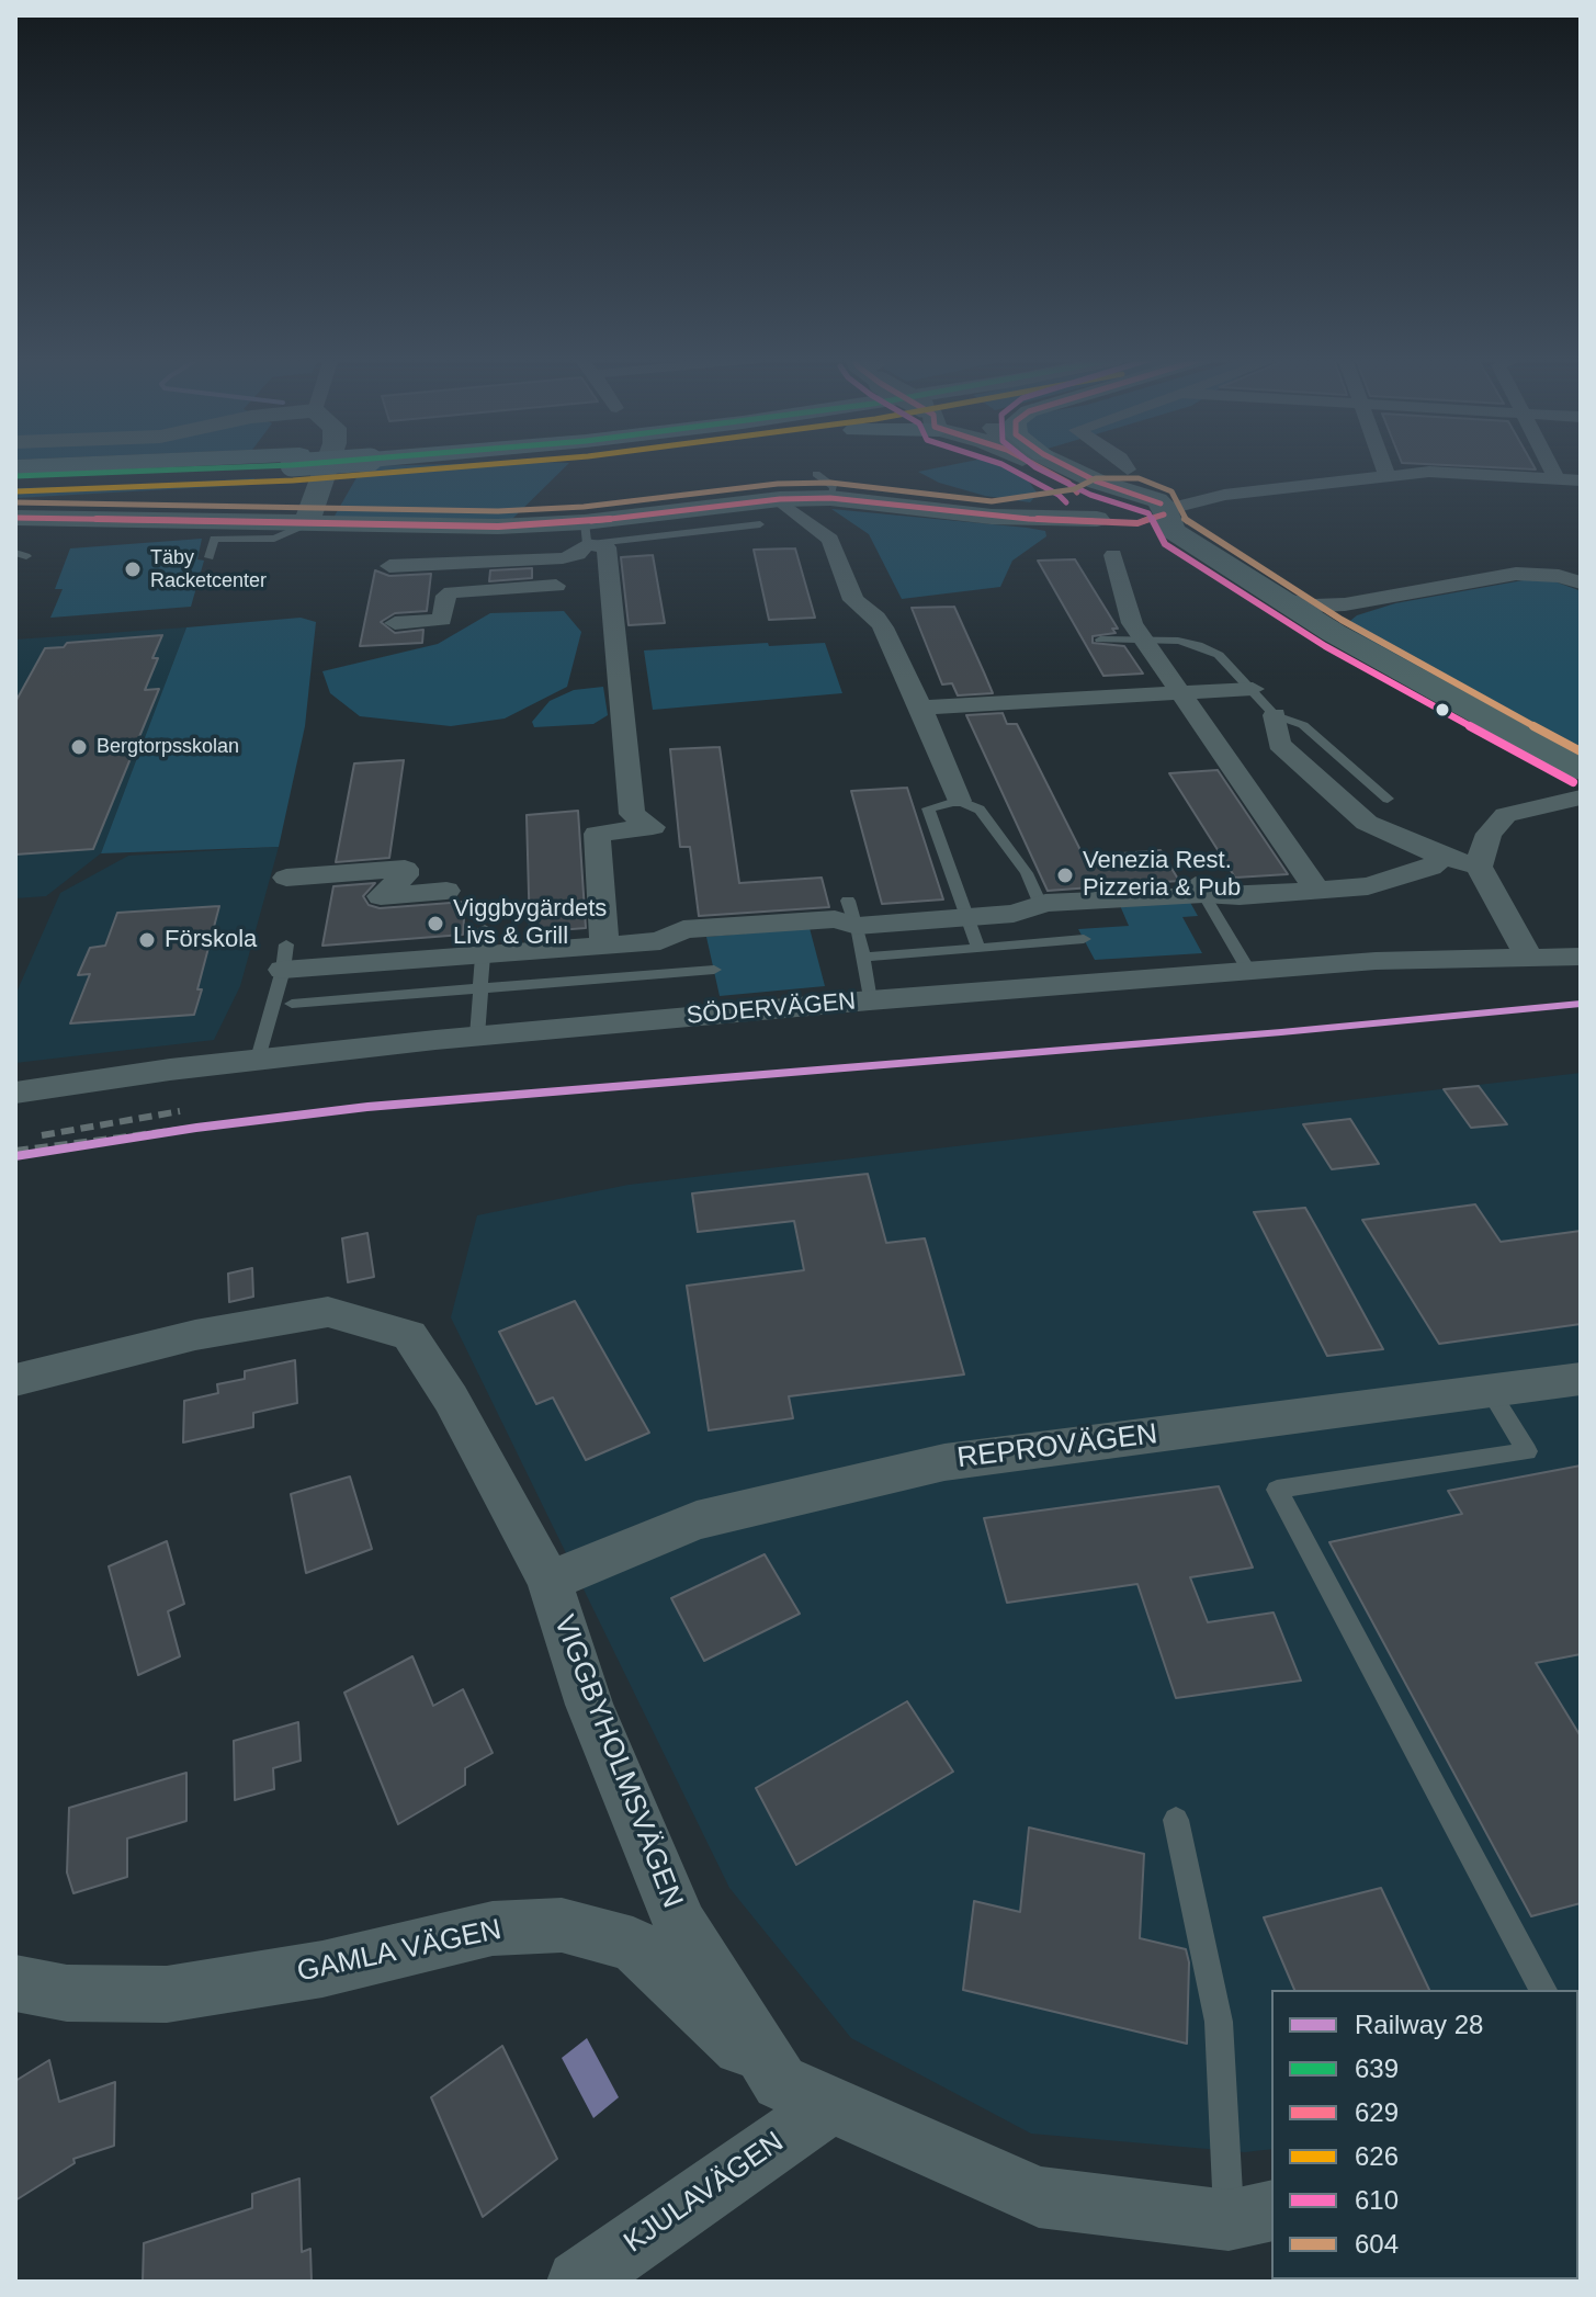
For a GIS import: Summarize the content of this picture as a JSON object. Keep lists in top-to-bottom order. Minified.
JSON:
{"streets":{"street":["SÖDERVÄGEN","REPROVÄGEN","VIGGBYHOLMSVÄGEN","GAMLA VÄGEN","KJULAVÄGEN"]},"crossings":[["REPROVÄGEN","VIGGBYHOLMSVÄGEN"],["VIGGBYHOLMSVÄGEN","GAMLA VÄGEN"],["VIGGBYHOLMSVÄGEN","KJULAVÄGEN"],["GAMLA VÄGEN","KJULAVÄGEN"]],"places":["Täby Racketcenter","Bergtorpsskolan","Venezia Rest. Pizzeria & Pub","Viggbygärdets Livs & Grill","Förskola"],"lines":["transit line 639","transit line 629","transit line 626","transit line 610","transit line 604","rail line 28"],"legend":["Railway 28","639","629","626","610","604"]}
